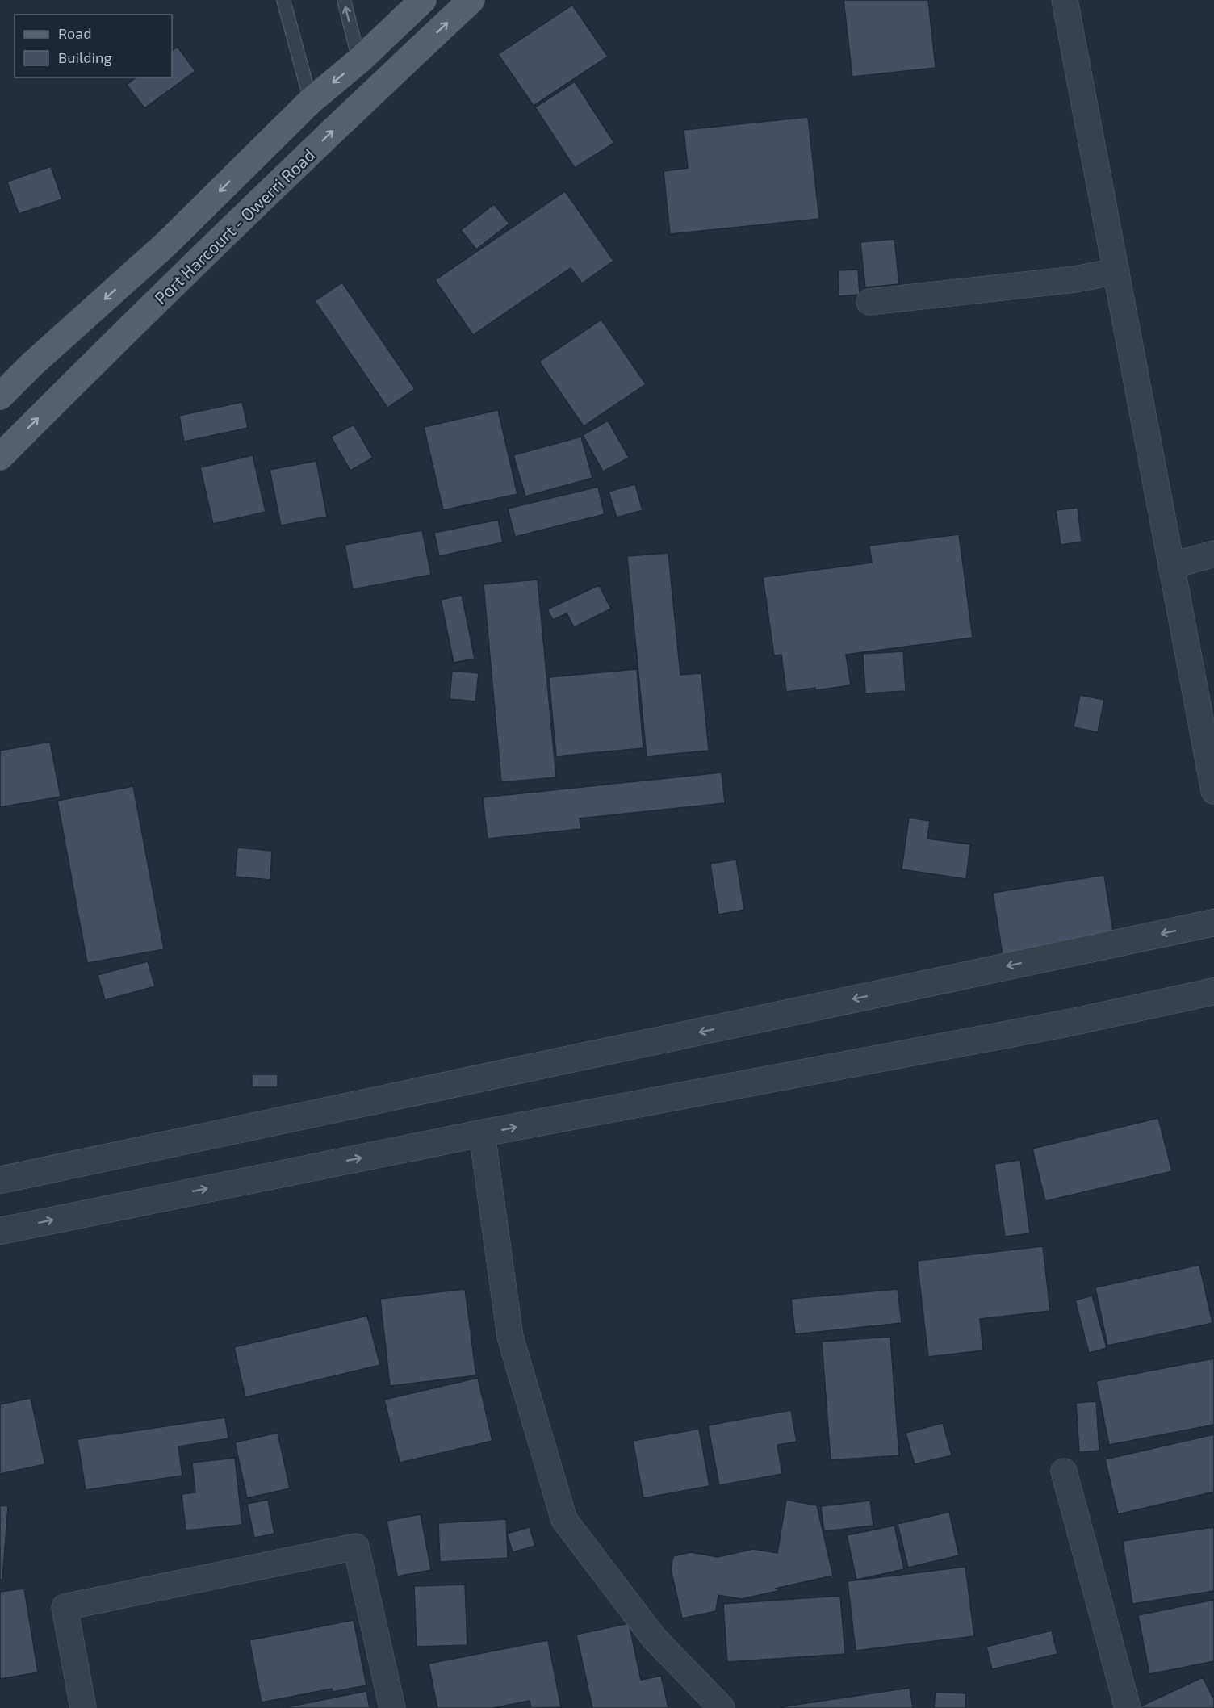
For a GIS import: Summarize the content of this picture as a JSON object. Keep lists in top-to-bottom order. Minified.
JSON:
{"streets":{"main road":["Port Harcourt - Owerri Road"]},"legend":["Road","Building"]}
